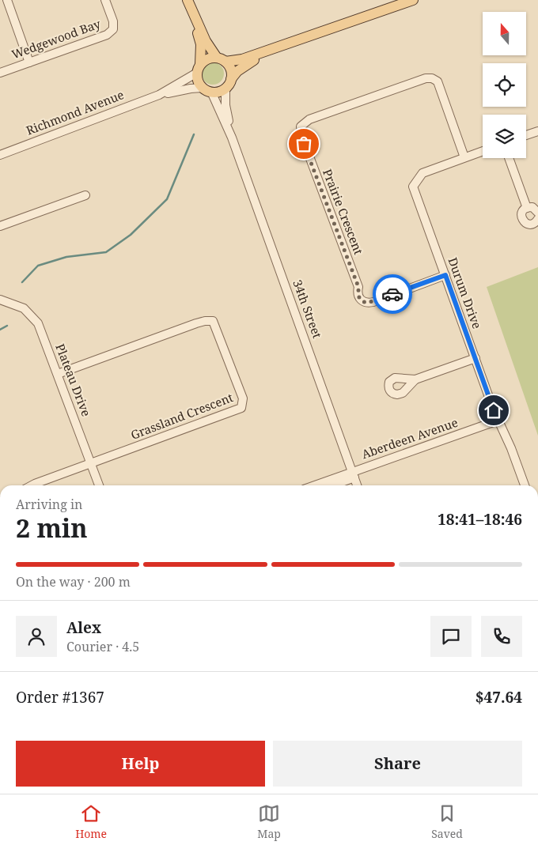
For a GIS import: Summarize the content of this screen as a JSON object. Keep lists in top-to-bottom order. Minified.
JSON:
{"streets":{"street":["Wedgewood Bay","Richmond Avenue","Prairie Crescent","Durum Drive","34th Street","Plateau Drive","Grassland Crescent","Aberdeen Avenue"]},"crossings":[["Richmond Avenue","34th Street"],["Prairie Crescent","Durum Drive"],["Durum Drive","Aberdeen Avenue"],["34th Street","Aberdeen Avenue"],["Plateau Drive","Grassland Crescent"]],"north":"top","page":{"heading":["2 min","Arriving in","18:41–18:46"],"panel":["Alex","Courier · 4.5","Order #1367","$47.64"],"bar":"On the way · 200 m","buttons":["Help","Share"],"tabs":["Home","Map","Saved"]}}
